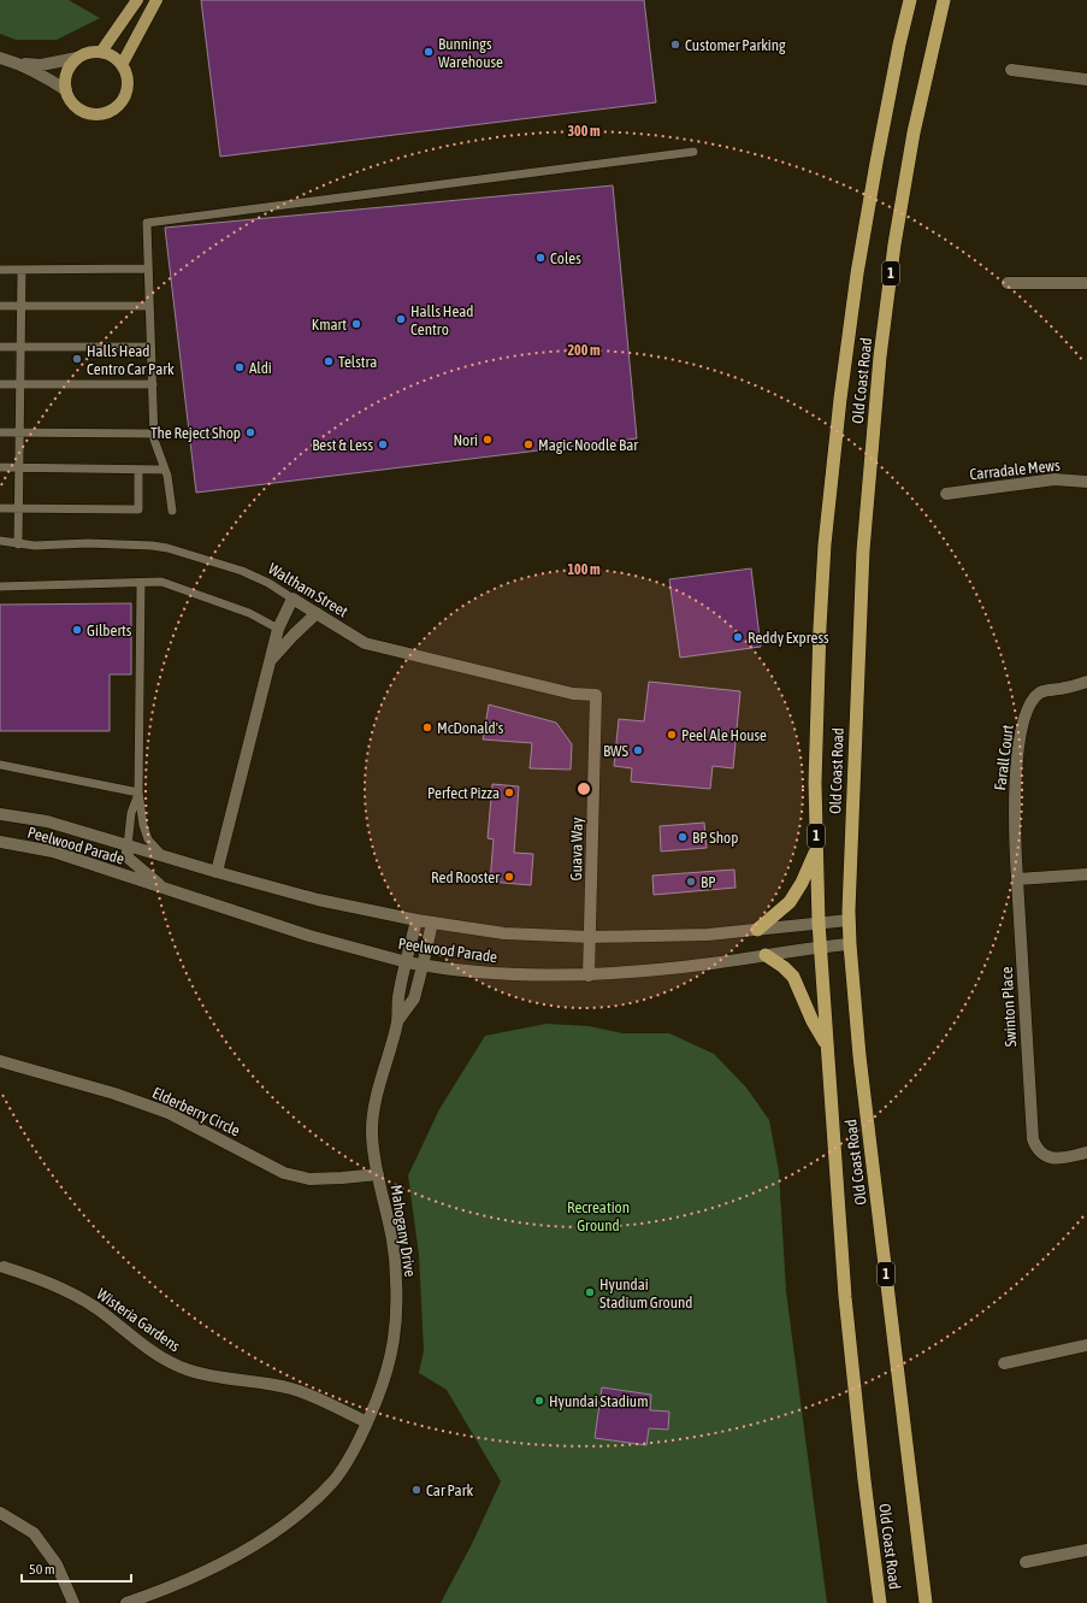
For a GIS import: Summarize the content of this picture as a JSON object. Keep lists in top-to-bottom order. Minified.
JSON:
{"streets":{"highway":["1","Old Coast Road"],"street":["Carradale Mews","Waltham Street","Farall Court","Peelwood Parade","Guava Way","Swinton Place","Elderberry Circle","Mahogany Drive","Wisteria Gardens"]},"crossings":[["Old Coast Road","Peelwood Parade"],["Waltham Street","Guava Way"],["Farall Court","Swinton Place"],["Peelwood Parade","Guava Way"],["Peelwood Parade","Mahogany Drive"],["Elderberry Circle","Mahogany Drive"],["Mahogany Drive","Wisteria Gardens"]],"parks":["Recreation Ground"],"places":["Customer Parking","Bunnings Warehouse","Coles","Halls Head Centro","Kmart","Halls Head Centro Car Park","Telstra","Aldi","The Reject Shop","Nori","Best & Less","Magic Noodle Bar","Gilberts","Reddy Express","McDonald's","Peel Ale House","BWS","Perfect Pizza","BP Shop","Red Rooster","BP","Hyundai Stadium Ground","Hyundai Stadium","Car Park"],"scale_bar":"50 m","rings":["300 m","200 m","100 m"]}
